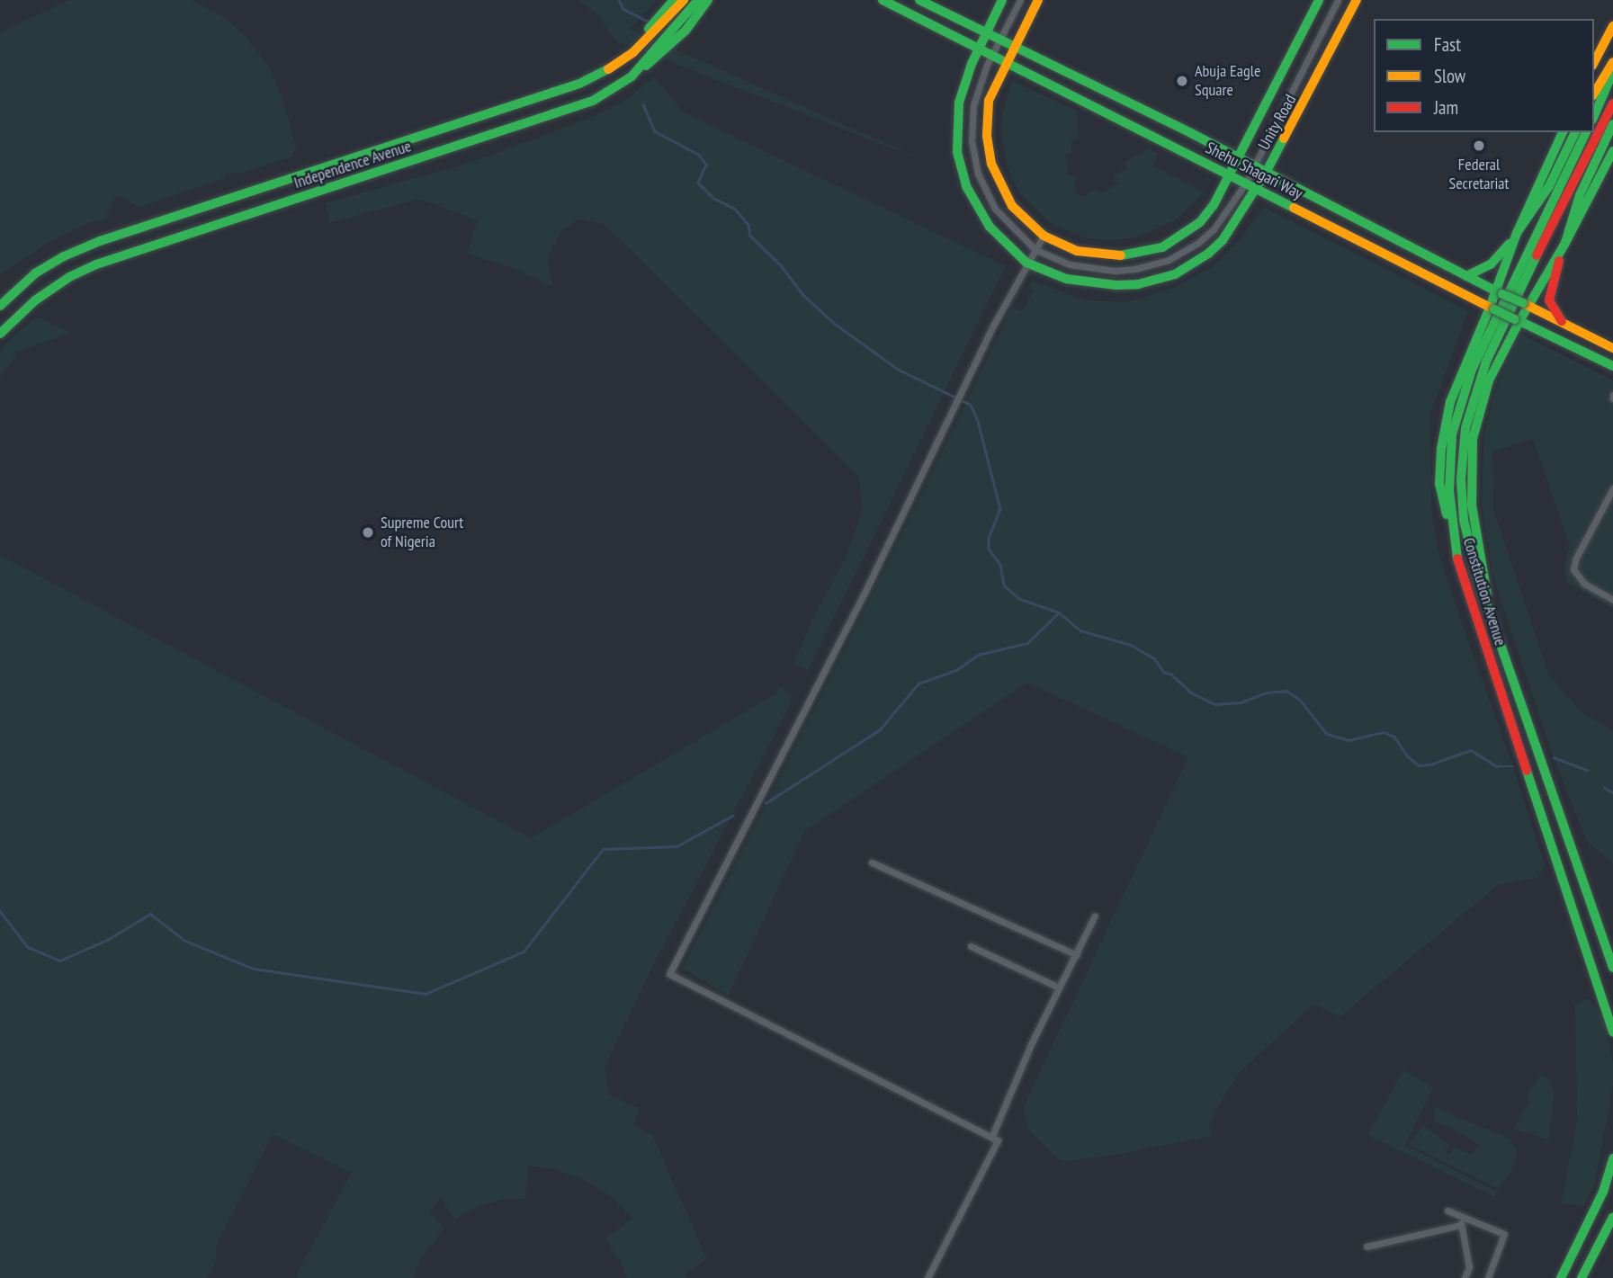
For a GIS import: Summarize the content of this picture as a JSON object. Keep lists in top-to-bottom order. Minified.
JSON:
{"streets":{"main road":["Unity Road","Independence Avenue","Shehu Shagari Way","Constitution Avenue"]},"crossings":[["Unity Road","Shehu Shagari Way"]],"places":["Abuja Eagle Square","Federal Secretariat","Supreme Court of Nigeria"],"legend":["Fast","Slow","Jam"]}
